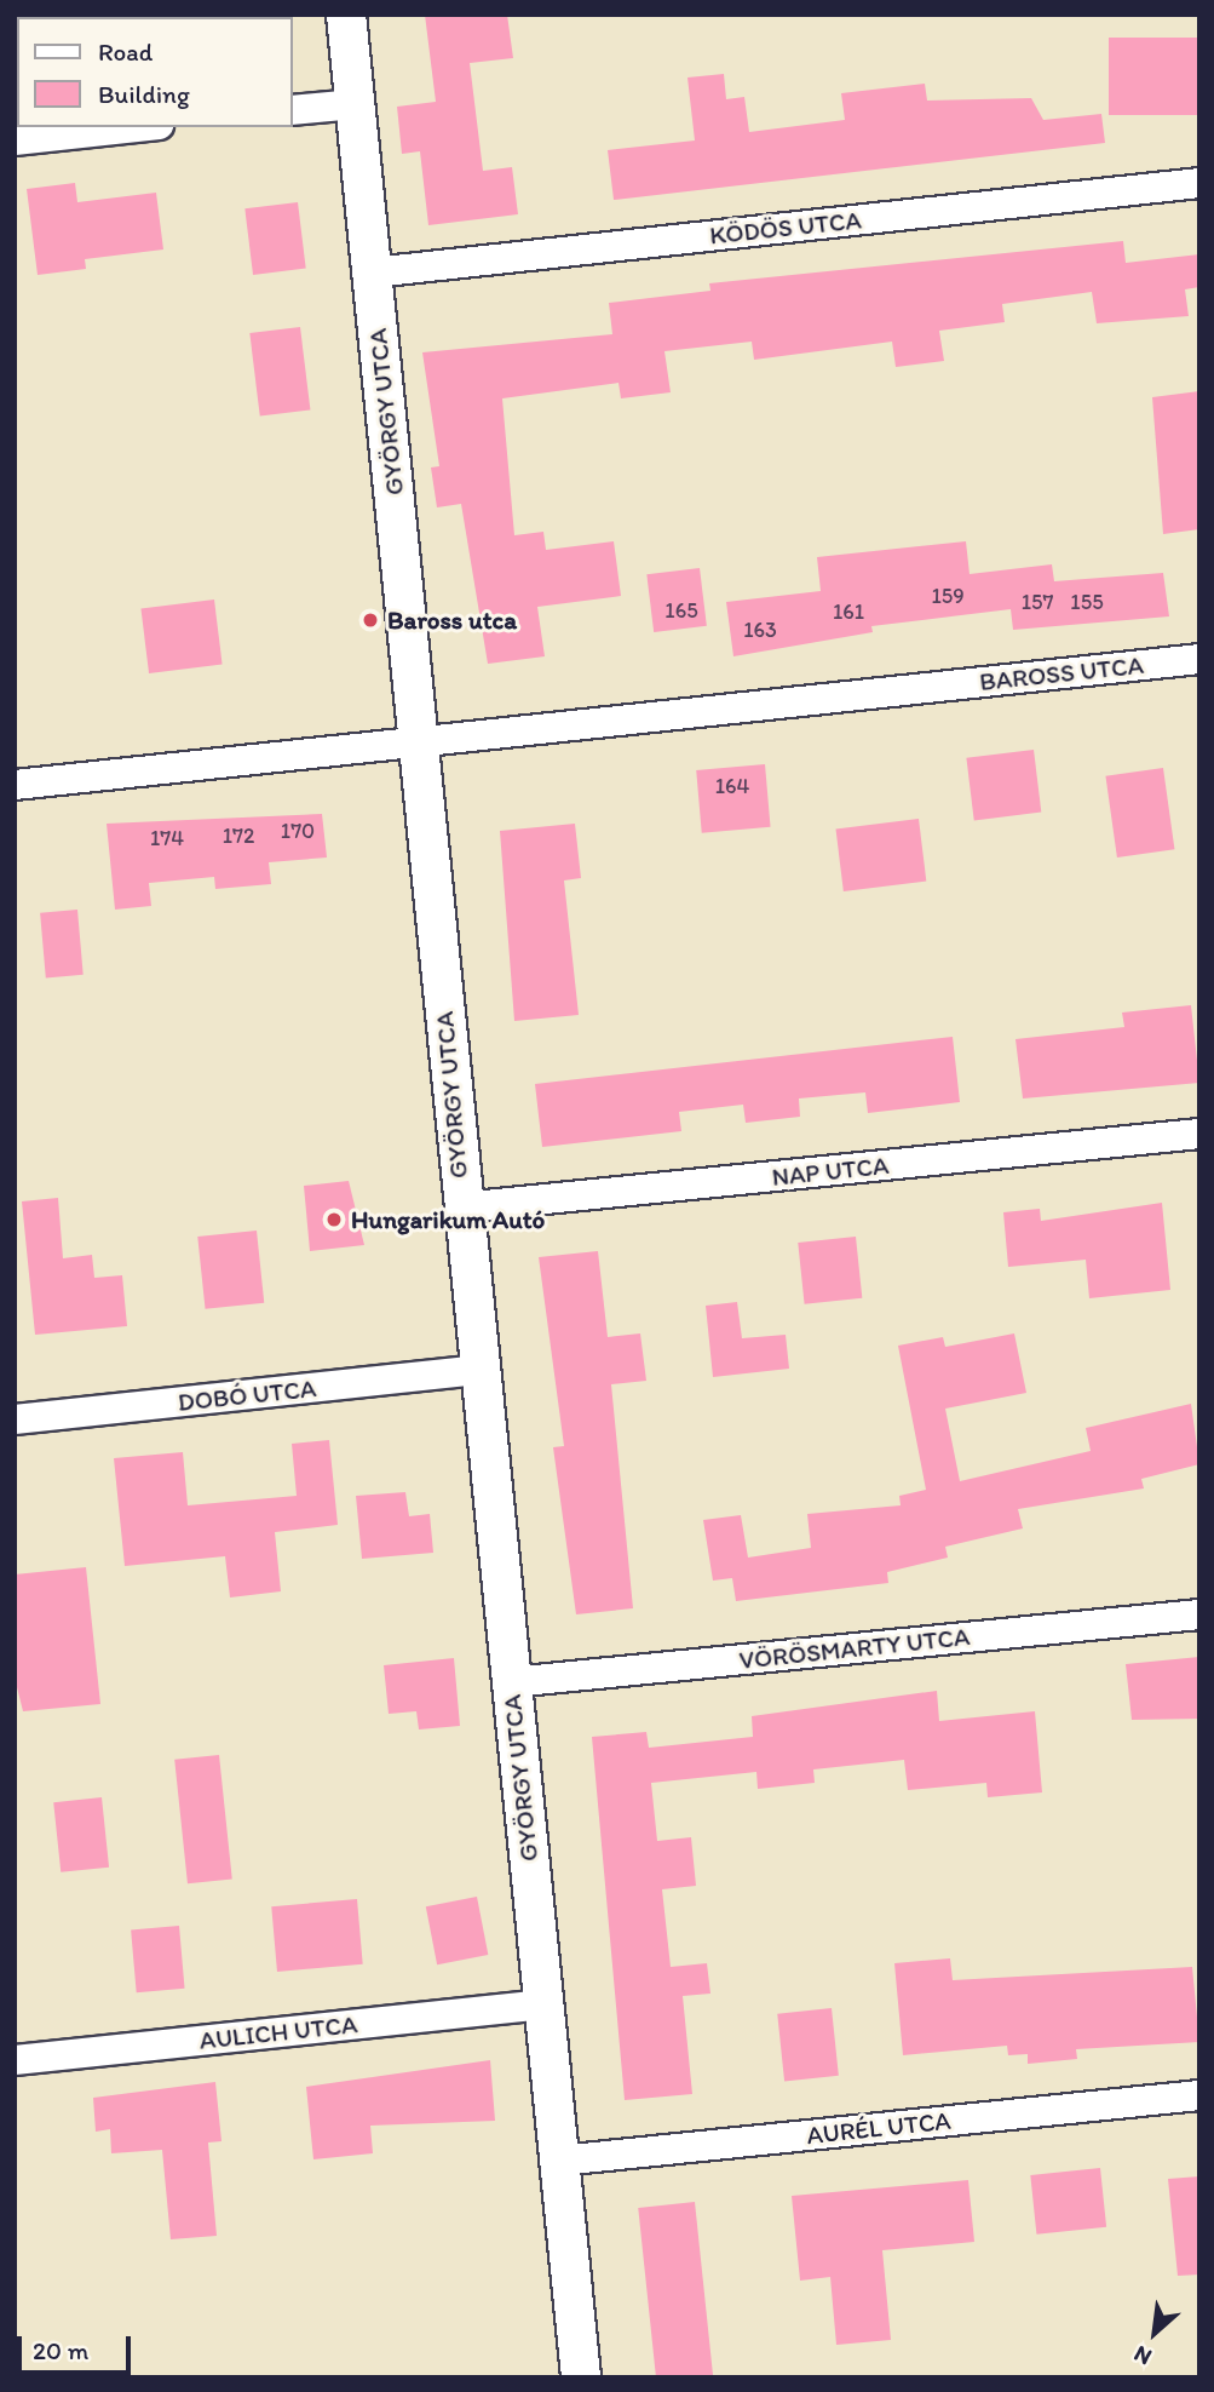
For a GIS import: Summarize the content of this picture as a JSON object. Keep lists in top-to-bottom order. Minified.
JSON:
{"streets":{"street":["KÖDÖS UTCA","GYÖRGY UTCA","BAROSS UTCA","NAP UTCA","DOBÓ UTCA","VÖRÖSMARTY UTCA","AULICH UTCA","AURÉL UTCA"]},"crossings":[["KÖDÖS UTCA","GYÖRGY UTCA"],["GYÖRGY UTCA","BAROSS UTCA"],["GYÖRGY UTCA","NAP UTCA"],["GYÖRGY UTCA","DOBÓ UTCA"],["GYÖRGY UTCA","VÖRÖSMARTY UTCA"],["GYÖRGY UTCA","AULICH UTCA"],["GYÖRGY UTCA","AURÉL UTCA"]],"places":["Baross utca","Hungarikum Autó"],"house_numbers":["159","157","155","165","161","163","164","170","172","174"],"legend":["Road","Building"],"scale_bar":"20 m","north":"bottom left"}
